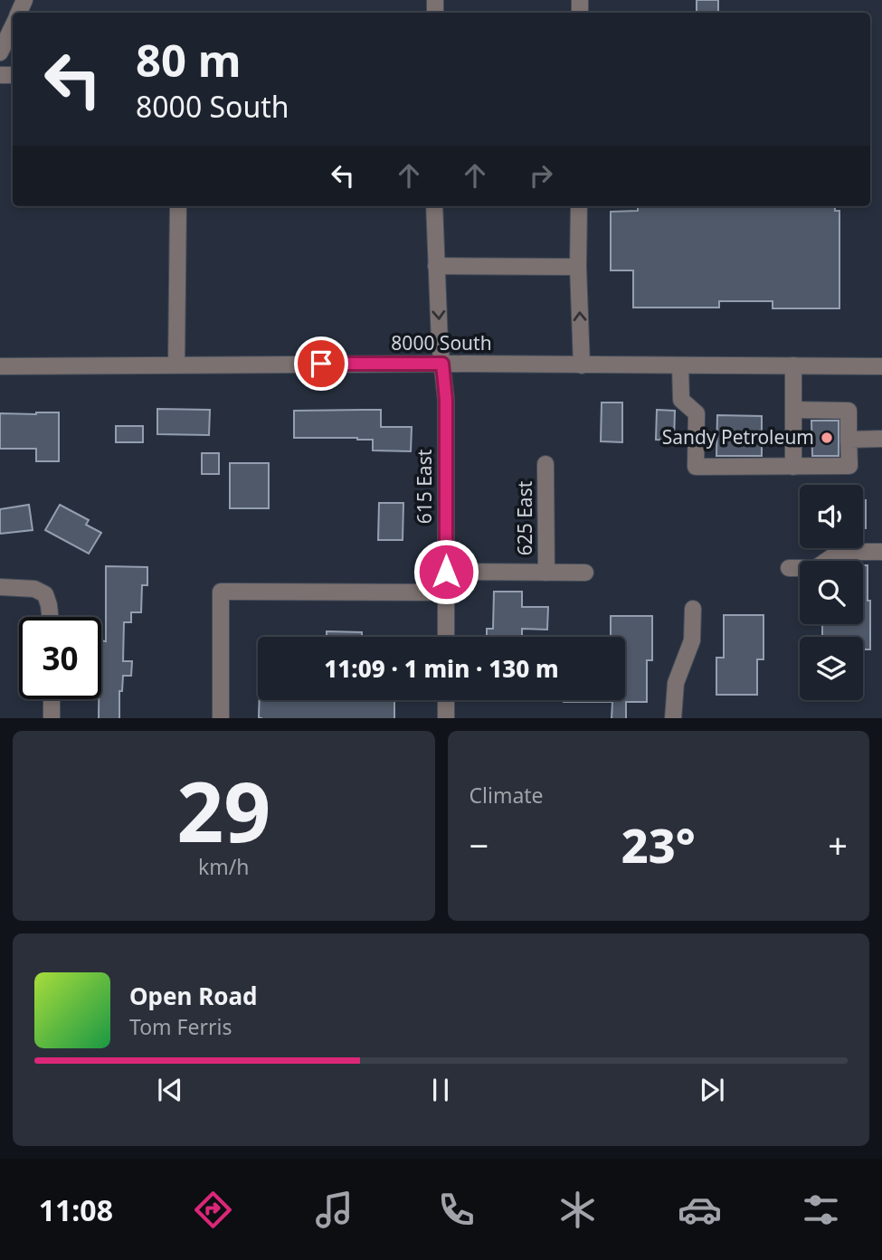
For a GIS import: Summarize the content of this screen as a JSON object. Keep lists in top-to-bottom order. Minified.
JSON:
{"streets":{"street":["8000 South","615 East","625 East"]},"crossings":[["8000 South","615 East"]],"places":["Sandy Petroleum"],"page":{"turn":["80 m","8000 South"],"limit":"30","trip":"11:09 · 1 min · 130 m","tile":[["29","km/h"],"Climate"],"heat":["−","23°","+"],"song":["Open Road","Tom Ferris"],"tabs":"11:08"}}
